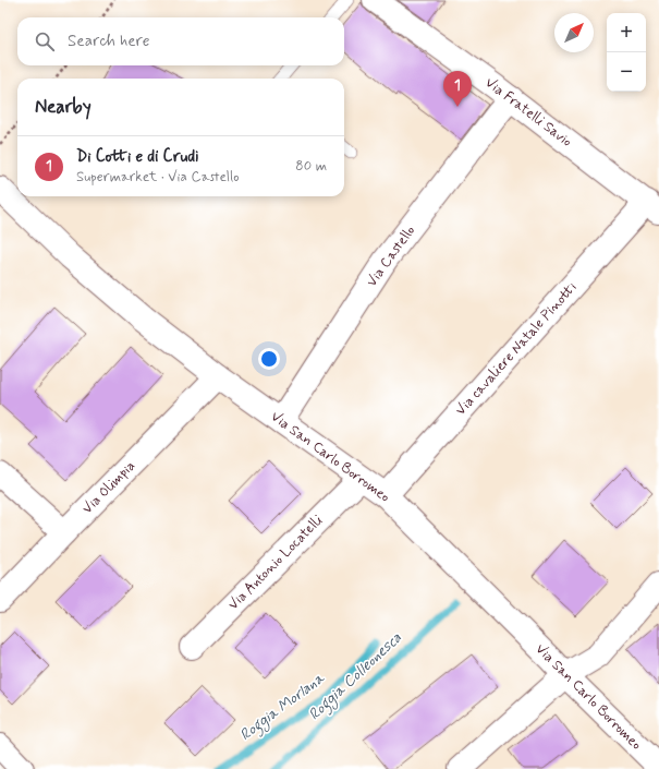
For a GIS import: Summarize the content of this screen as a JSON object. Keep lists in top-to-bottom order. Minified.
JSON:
{"streets":{"street":["Via Fratelli Savio","Via Castello","Via cavaliere Natale Pinotti","Via San Carlo Borromeo","Via Olimpia","Via Antonio Locatelli"]},"crossings":[["Via Fratelli Savio","Via Castello"],["Via Fratelli Savio","Via cavaliere Natale Pinotti"],["Via Castello","Via San Carlo Borromeo"],["Via cavaliere Natale Pinotti","Via San Carlo Borromeo"],["Via San Carlo Borromeo","Via Olimpia"],["Via San Carlo Borromeo","Via Antonio Locatelli"]],"water":["Roggia Colleonesca","Roggia Morlana"],"north":"top right","page":{"map_buttons":["+","−"],"search":"Search here","pins":"1","heading":"Nearby","list":[{"mark":"1","name":"Di Cotti e di Crudi","note":"Supermarket · Via Castello","value":"80 m"}]}}
